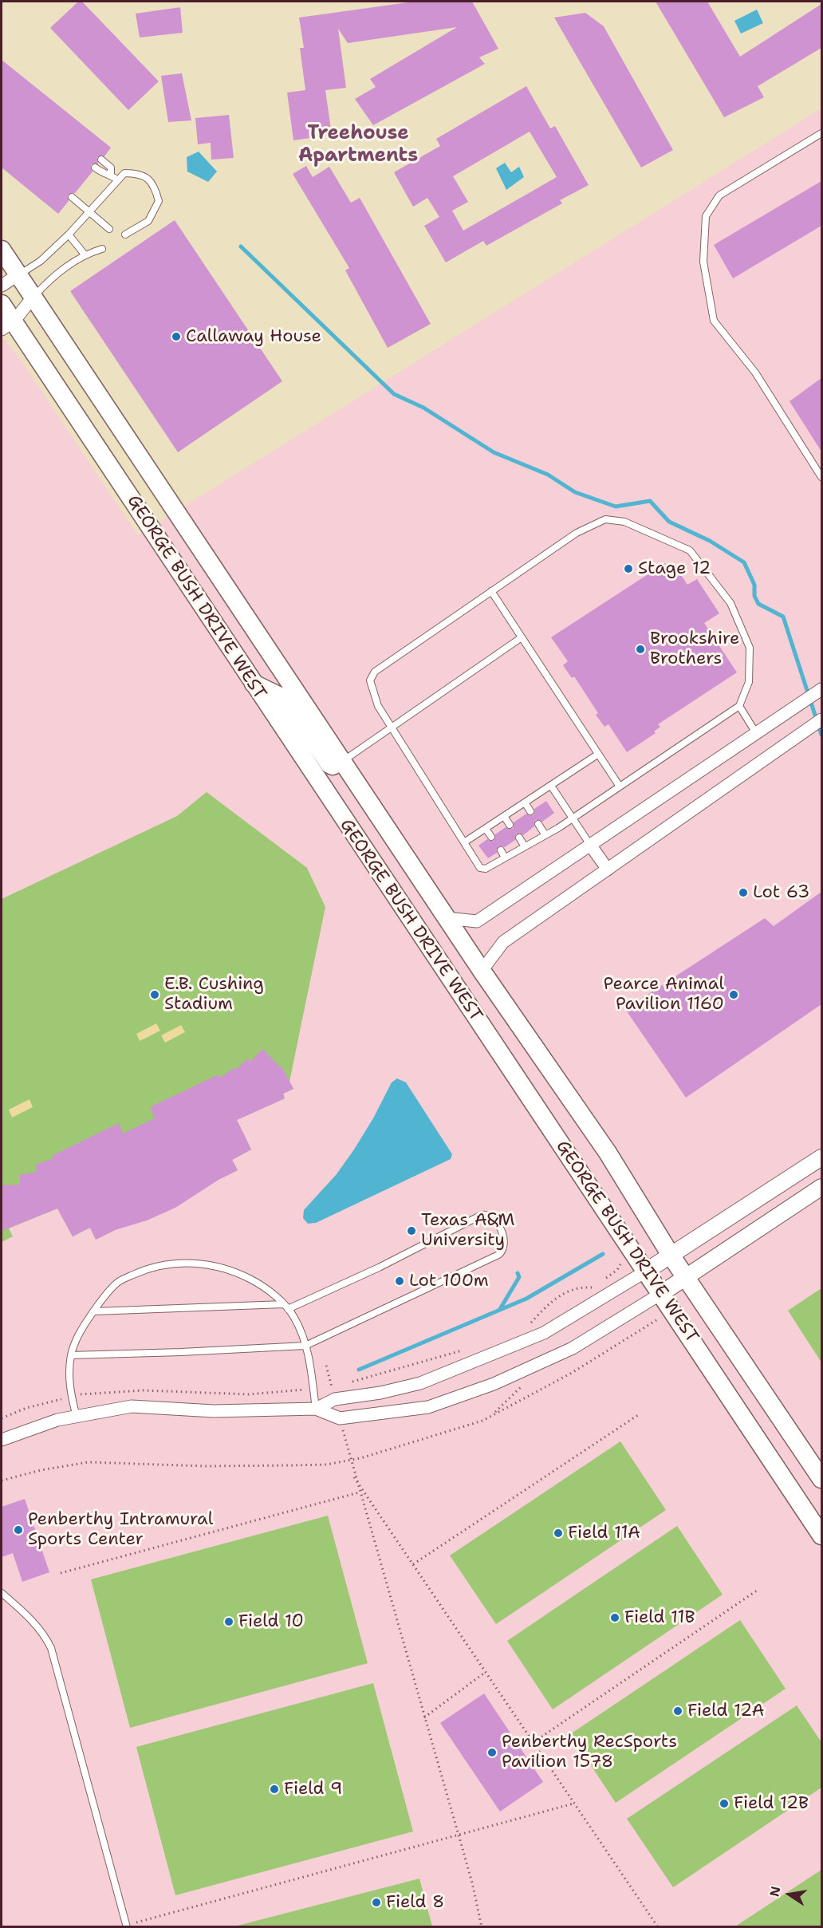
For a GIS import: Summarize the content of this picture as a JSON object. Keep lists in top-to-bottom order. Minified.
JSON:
{"streets":{"main road":["GEORGE BUSH DRIVE WEST"]},"districts":["Treehouse Apartments"],"places":["Callaway House","Stage 12","Brookshire Brothers","Lot 63","E.B. Cushing Stadium","Pearce Animal Pavilion 1160","Texas A&M University","Lot 100m","Penberthy Intramural Sports Center","Field 11A","Field 11B","Field 10","Field 12A","Penberthy RecSports Pavilion 1578","Field 9","Field 12B","Field 8"],"north":"left"}
